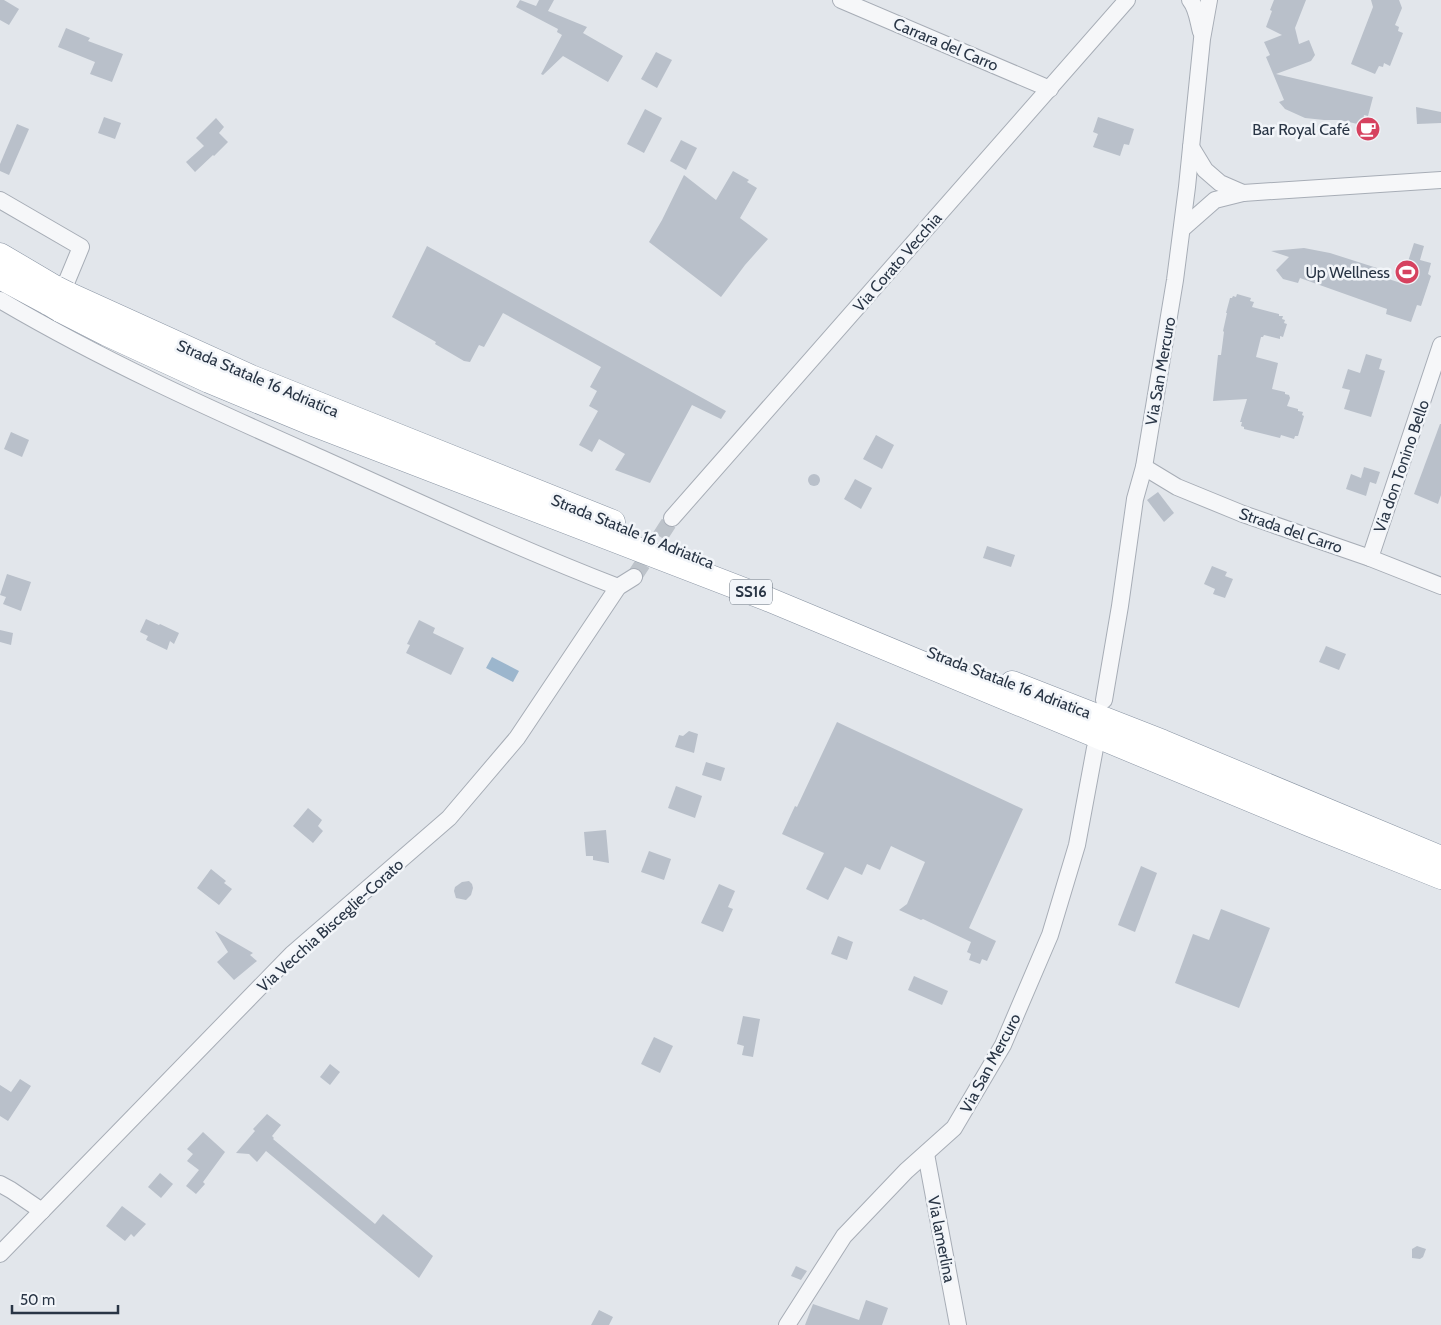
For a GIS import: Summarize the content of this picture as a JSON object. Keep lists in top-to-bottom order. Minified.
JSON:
{"streets":{"highway":["Strada Statale 16 Adriatica","SS16"],"street":["Carrara del Carro","Via Corato Vecchia","Via San Mercuro","Via don Tonino Bello","Strada del Carro","Via Vecchia Bisceglie-Corato","Via lamerlina"]},"crossings":[["Carrara del Carro","Via Corato Vecchia"],["Via San Mercuro","Strada del Carro"],["Via San Mercuro","Via lamerlina"],["Via don Tonino Bello","Strada del Carro"]],"places":{"cafe":["Bar Royal Café"],"sports":["Up Wellness"]},"scale_bar":"50 m"}
